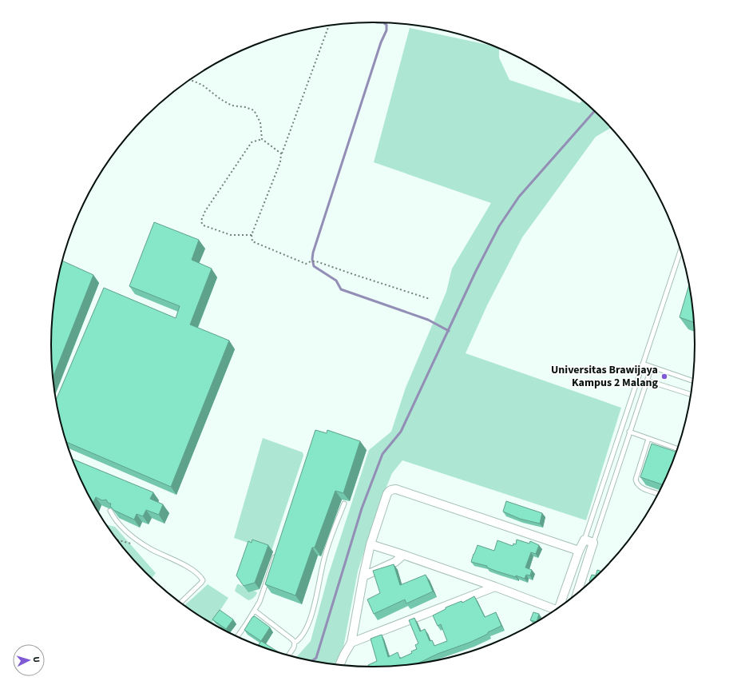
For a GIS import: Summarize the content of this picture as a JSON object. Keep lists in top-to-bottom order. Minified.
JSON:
{"places":["Universitas Brawijaya Kampus 2 Malang"],"north":"right"}
